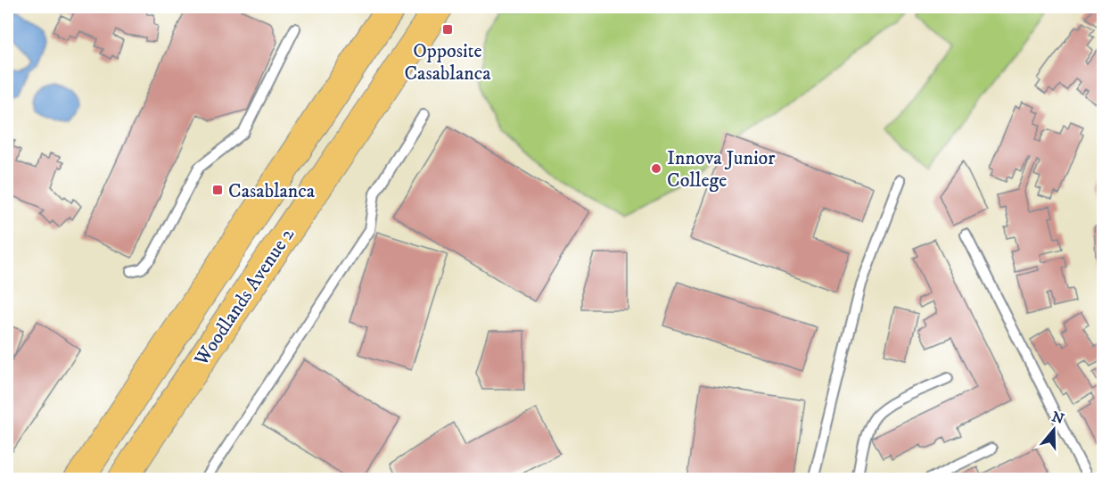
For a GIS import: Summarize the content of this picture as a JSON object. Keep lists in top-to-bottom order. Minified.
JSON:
{"streets":{"main road":["Woodlands Avenue 2"]},"places":{"transit":["Opposite Casablanca","Casablanca"],"other":["Innova Junior College"]},"north":"top"}
